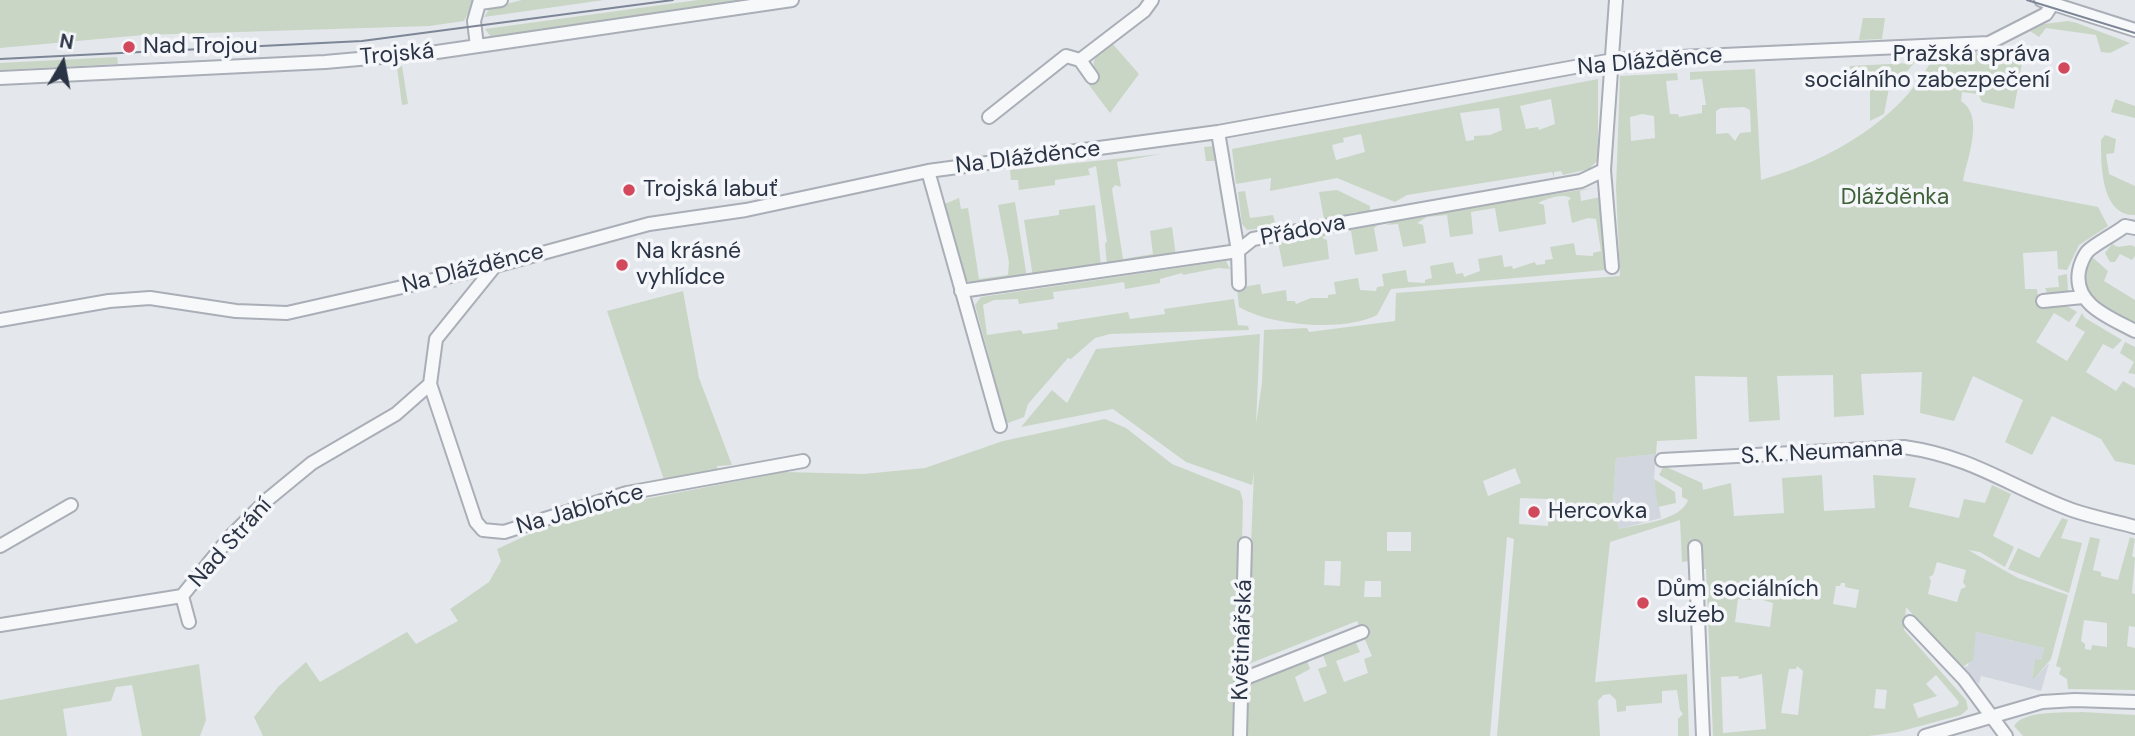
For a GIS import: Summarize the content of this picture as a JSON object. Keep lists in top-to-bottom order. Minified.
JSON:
{"streets":{"street":["Trojská","Na Dlážděnce","Přádova","S. K. Neumanna","Na Jabloňce","Nad Strání","Květinářská"]},"crossings":[["Na Dlážděnce","Na Jabloňce"],["Na Jabloňce","Nad Strání"]],"parks":["Dlážděnka"],"places":["Nad Trojou","Pražská správa sociálního zabezpečení","Trojská labuť","Na krásné vyhlídce","Hercovka","Dům sociálních služeb"],"north":"top"}
